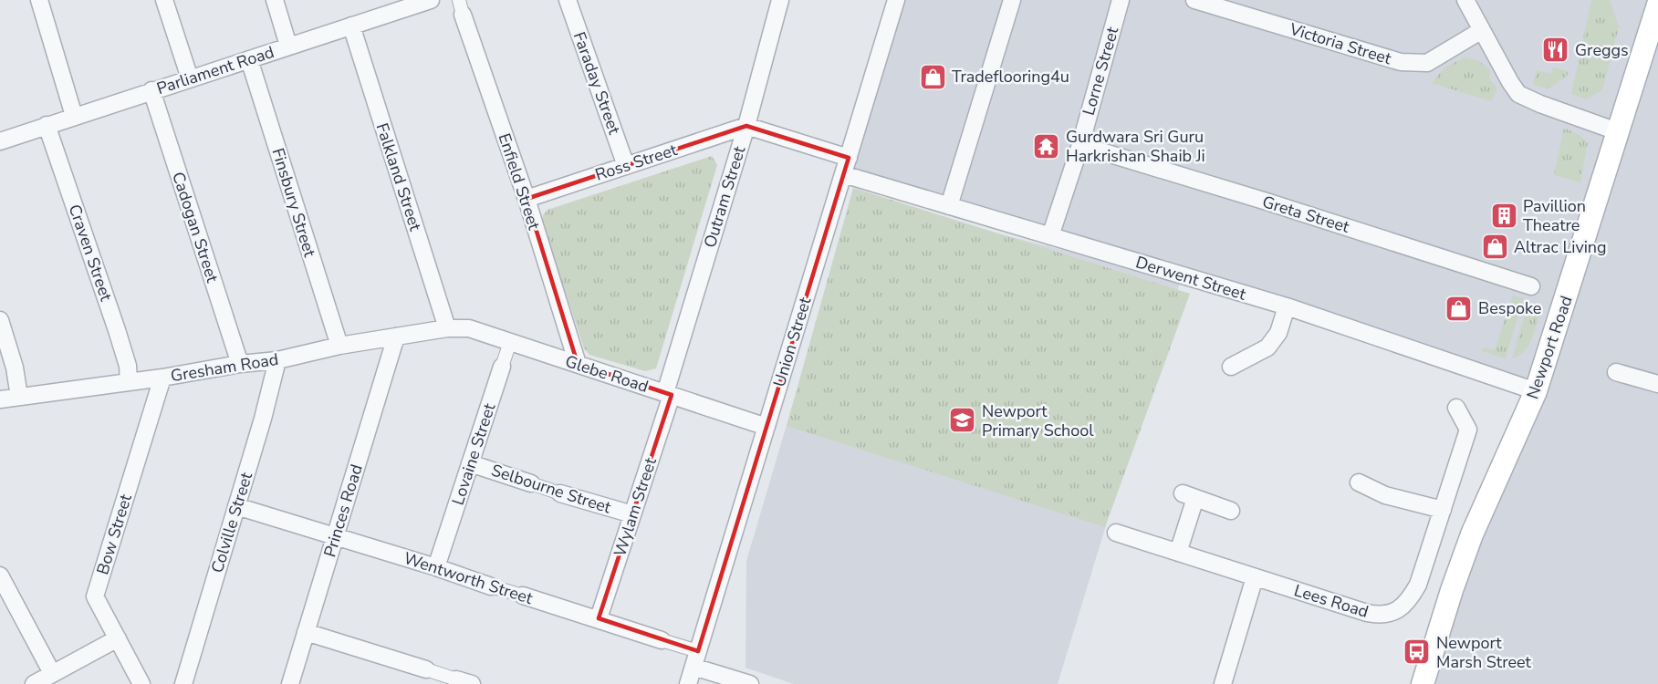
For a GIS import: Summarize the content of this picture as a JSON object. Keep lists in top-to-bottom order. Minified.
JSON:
{"streets":{"main road":["Newport Road"],"street":["Victoria Street","Parliament Road","Lorne Street","Faraday Street","Ross Street","Falkland Street","Enfield Street","Outram Street","Finsbury Street","Greta Street","Cadogan Street","Craven Street","Derwent Street","Union Street","Gresham Road","Glebe Road","Lovaine Street","Selbourne Street","Wylam Street","Princes Road","Colville Street","Bow Street","Wentworth Street","Lees Road"]},"crossings":[["Parliament Road","Falkland Street"],["Parliament Road","Finsbury Street"],["Parliament Road","Cadogan Street"],["Parliament Road","Craven Street"],["Lorne Street","Greta Street"],["Lorne Street","Derwent Street"],["Faraday Street","Ross Street"],["Ross Street","Enfield Street"],["Ross Street","Outram Street"],["Falkland Street","Gresham Road"],["Falkland Street","Glebe Road"],["Enfield Street","Glebe Road"],["Outram Street","Glebe Road"],["Outram Street","Wylam Street"],["Finsbury Street","Gresham Road"],["Cadogan Street","Gresham Road"],["Craven Street","Gresham Road"],["Derwent Street","Union Street"],["Derwent Street","Newport Road"],["Union Street","Glebe Road"],["Union Street","Wentworth Street"],["Gresham Road","Glebe Road"],["Gresham Road","Princes Road"],["Gresham Road","Colville Street"],["Gresham Road","Bow Street"],["Glebe Road","Lovaine Street"],["Glebe Road","Wylam Street"],["Lovaine Street","Selbourne Street"],["Lovaine Street","Wentworth Street"],["Selbourne Street","Wylam Street"],["Wylam Street","Wentworth Street"],["Princes Road","Wentworth Street"],["Colville Street","Wentworth Street"]],"places":{"restaurant":["Greggs"],"shop":["Tradeflooring4u","Altrac Living","Bespoke"],"temple":["Gurdwara Sri Guru Harkrishan Shaib Ji"],"building":["Pavillion Theatre"],"school or university":["Newport Primary School"],"bus stop":["Newport Marsh Street"]}}
